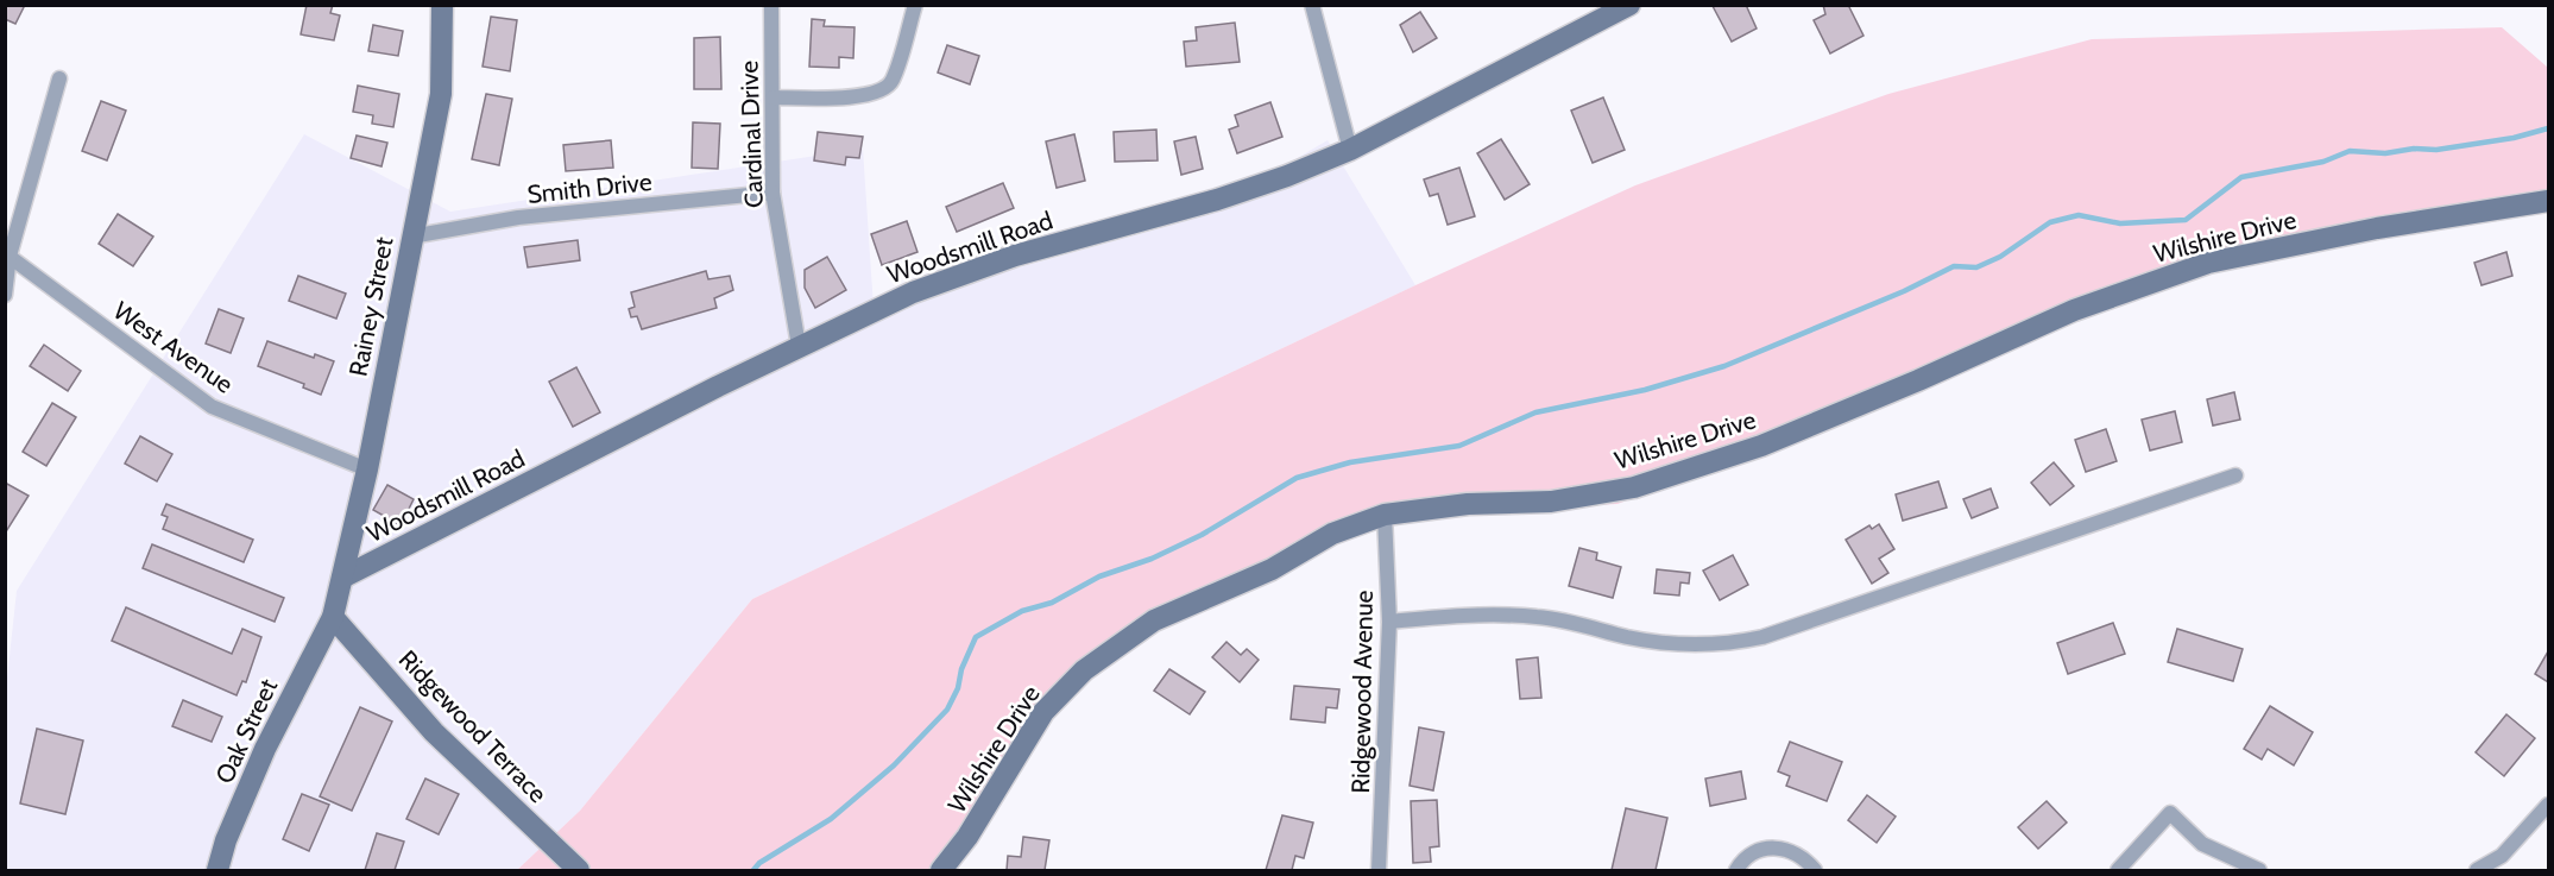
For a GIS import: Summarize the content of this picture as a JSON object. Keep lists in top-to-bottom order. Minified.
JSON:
{"streets":{"street":["Cardinal Drive","Smith Drive","Wilshire Drive","Woodsmill Road","Rainey Street","West Avenue","Ridgewood Avenue","Ridgewood Terrace","Oak Street"]},"crossings":[["Cardinal Drive","Smith Drive"],["Cardinal Drive","Woodsmill Road"],["Smith Drive","Rainey Street"],["Wilshire Drive","Ridgewood Avenue"],["Woodsmill Road","Rainey Street"],["Rainey Street","West Avenue"],["Rainey Street","Ridgewood Terrace"],["Rainey Street","Oak Street"],["Ridgewood Terrace","Oak Street"]]}
